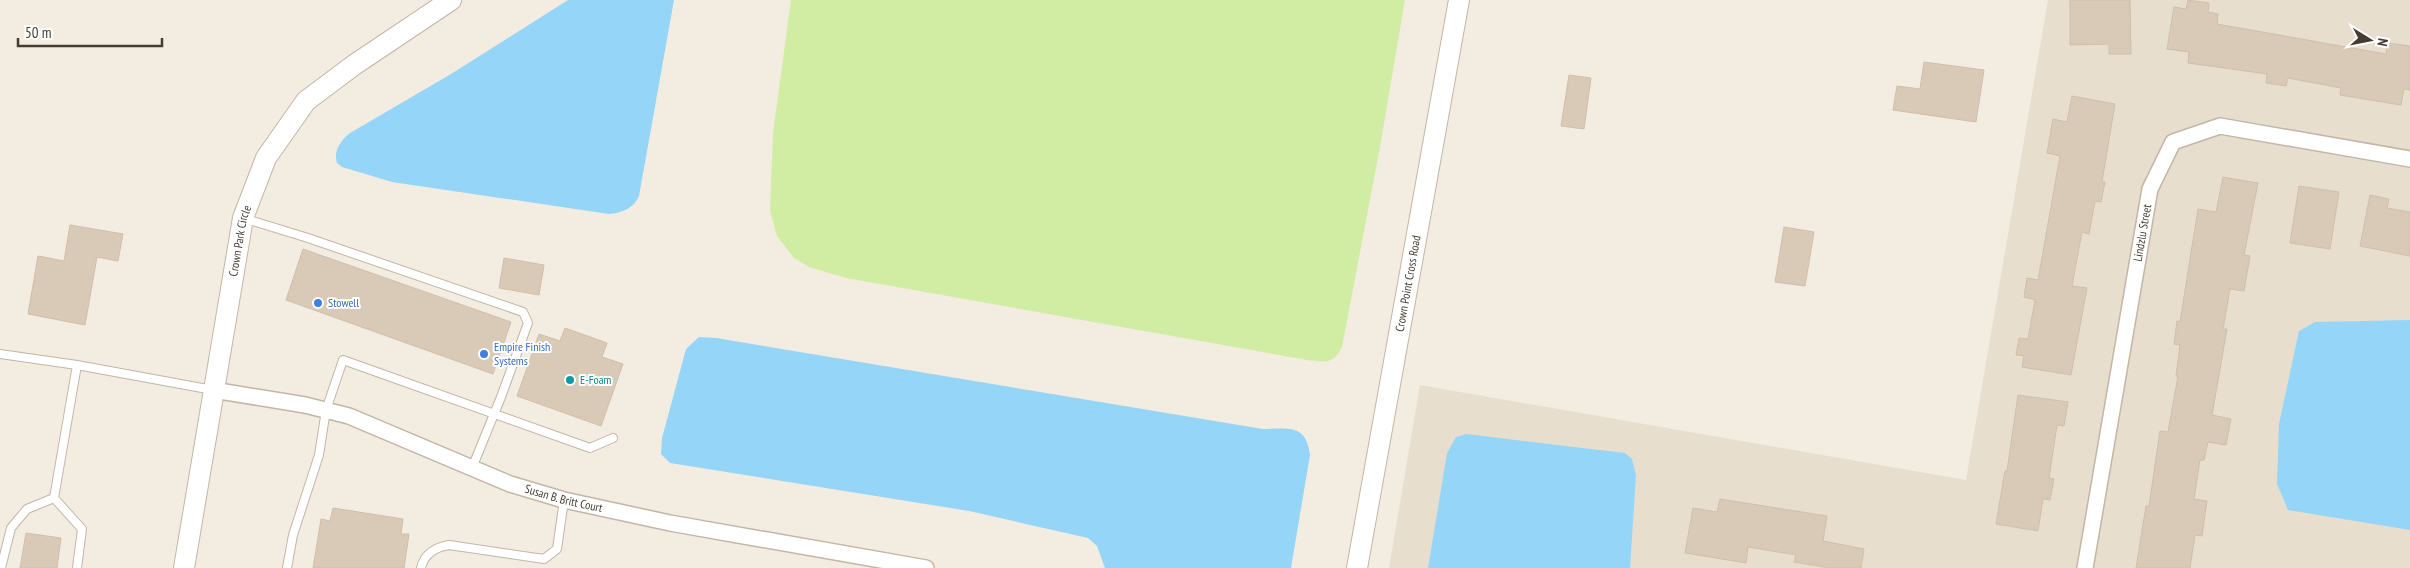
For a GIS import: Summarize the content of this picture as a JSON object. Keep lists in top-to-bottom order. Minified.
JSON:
{"streets":{"street":["Lindzlu Street","Crown Park Circle","Crown Point Cross Road","Susan B. Britt Court"]},"crossings":[["Crown Park Circle","Susan B. Britt Court"]],"places":["Stowell","Empire Finish Systems","E-Foam"],"scale_bar":"50 m","north":"right"}
